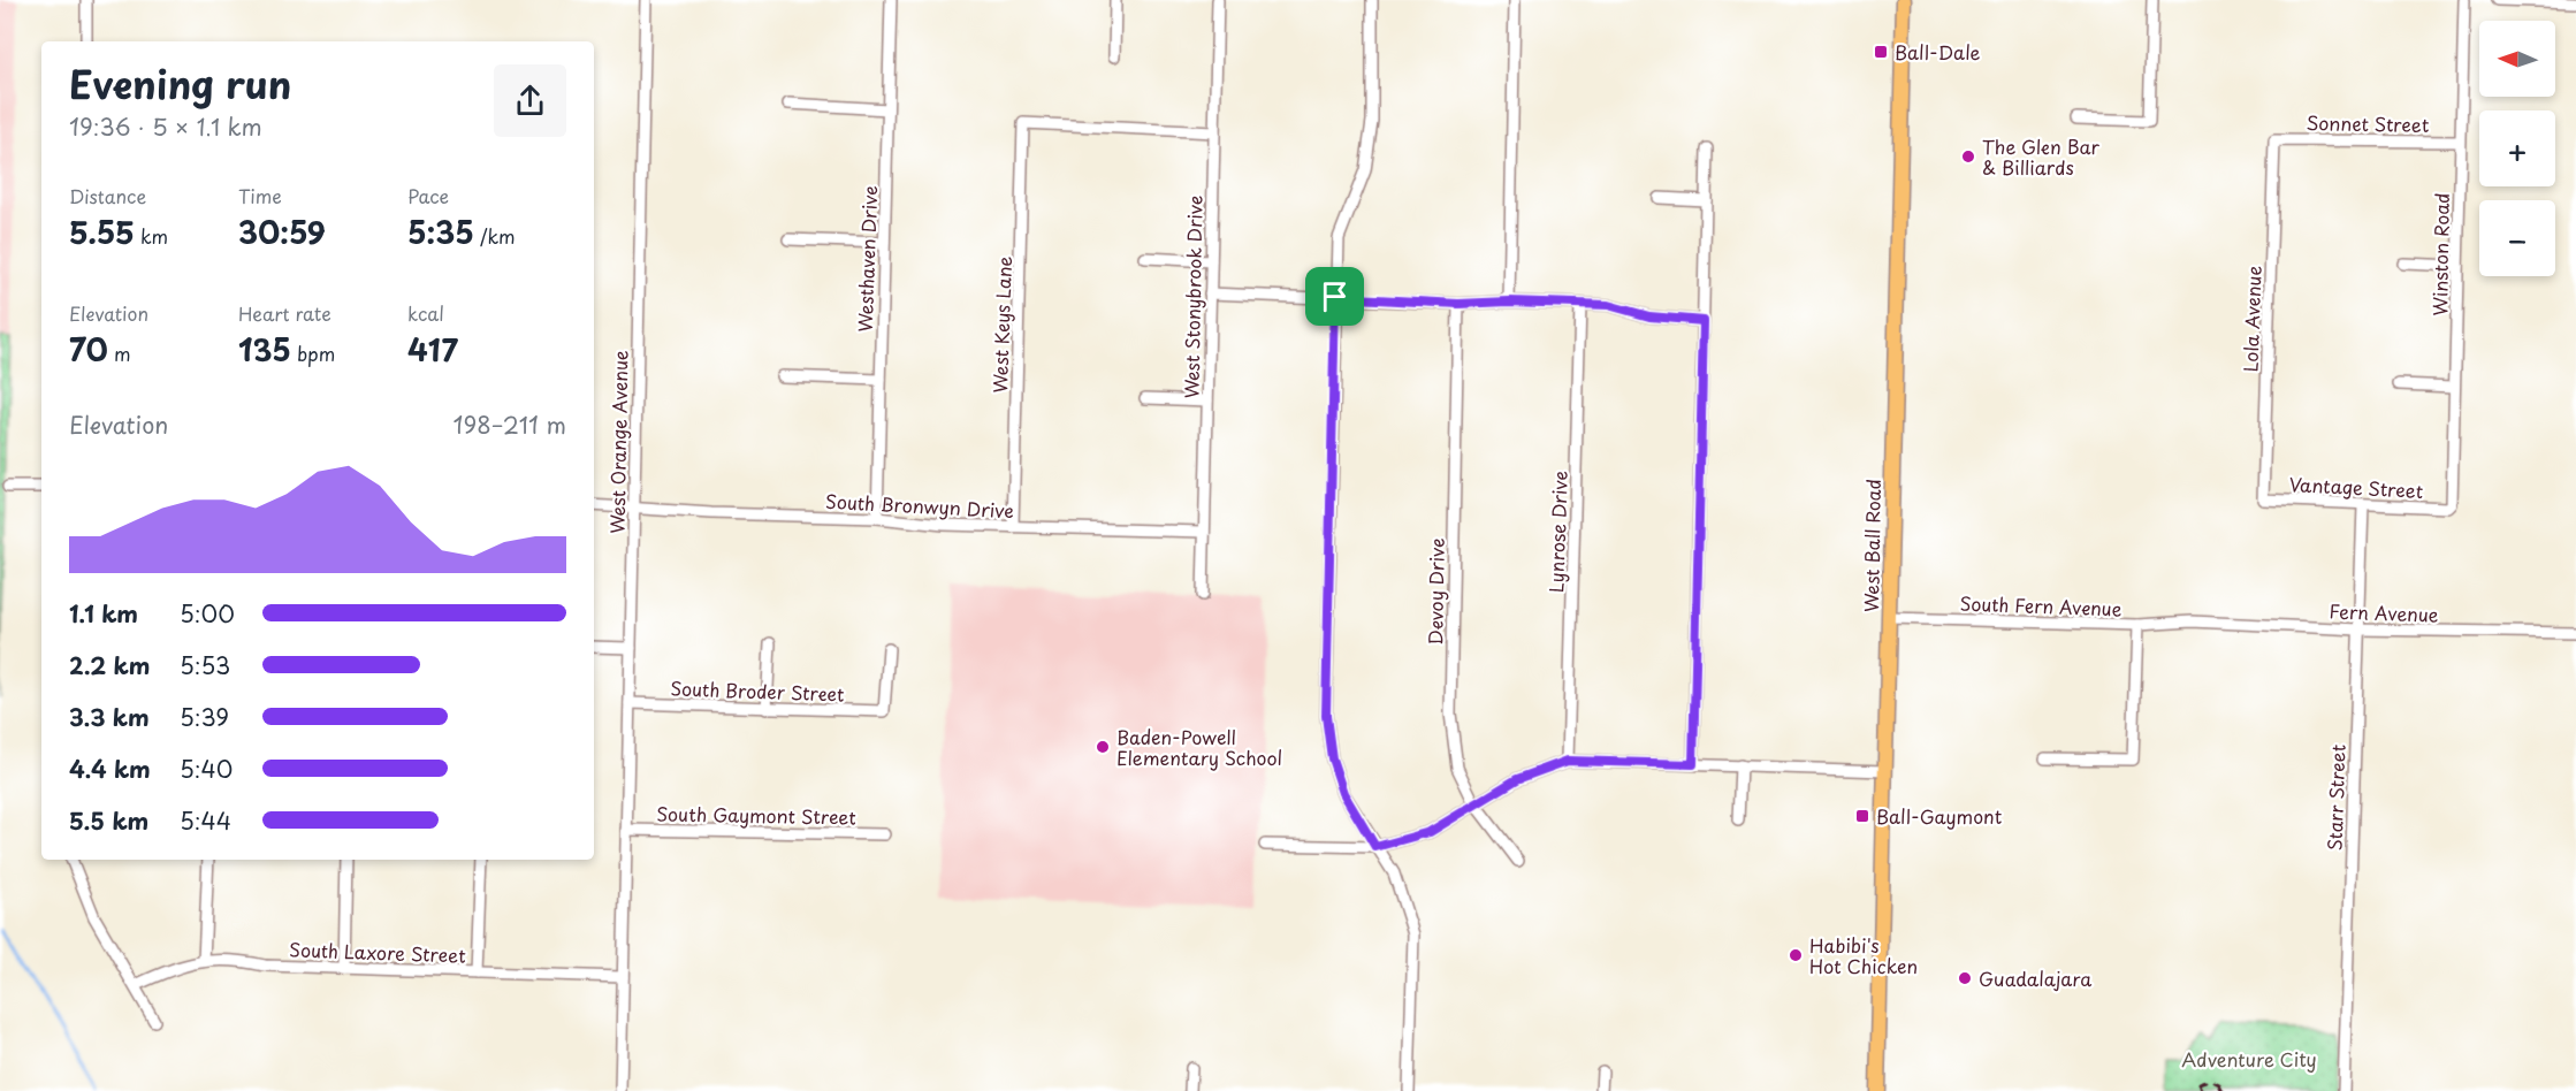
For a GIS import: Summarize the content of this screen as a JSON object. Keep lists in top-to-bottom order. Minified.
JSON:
{"streets":{"main road":["West Ball Road"],"street":["Sonnet Street","Winston Road","Westhaven Drive","West Stonybrook Drive","Lola Avenue","West Keys Lane","West Orange Avenue","Vantage Street","South Bronwyn Drive","Lynrose Drive","Devoy Drive","South Fern Avenue","Fern Avenue","South Broder Street","Starr Street","South Gaymont Street","South Laxore Street"]},"crossings":[["Sonnet Street","Winston Road"],["Sonnet Street","Lola Avenue"],["Winston Road","Vantage Street"],["Westhaven Drive","South Bronwyn Drive"],["West Stonybrook Drive","West Keys Lane"],["West Stonybrook Drive","South Bronwyn Drive"],["Lola Avenue","Vantage Street"],["West Keys Lane","South Bronwyn Drive"],["West Orange Avenue","South Bronwyn Drive"],["West Orange Avenue","South Broder Street"],["West Orange Avenue","South Gaymont Street"],["West Orange Avenue","South Laxore Street"],["Vantage Street","Starr Street"],["West Ball Road","South Fern Avenue"],["South Fern Avenue","Fern Avenue"],["Fern Avenue","Starr Street"]],"parks":["Adventure City"],"places":{"transit":["Ball-Dale","Ball-Gaymont"],"other":["The Glen Bar & Billiards","Baden-Powell Elementary School","Habibi's Hot Chicken","Guadalajara"]},"north":"left","page":{"map_buttons":["+","−"],"heading":["Evening run","19:36 · 5 × 1.1 km"],"stats":[["Distance","5.55 km"],["Time","30:59"],["Pace","5:35 /km"],["Elevation","70 m"],["Heart rate","135 bpm"],["kcal","417"]],"chart":["Elevation","198–211 m"],"list":[{"name":"1.1 km","note":"5:00"},{"name":"2.2 km","note":"5:53"},{"name":"3.3 km","note":"5:39"},{"name":"4.4 km","note":"5:40"},{"name":"5.5 km","note":"5:44"}]}}
